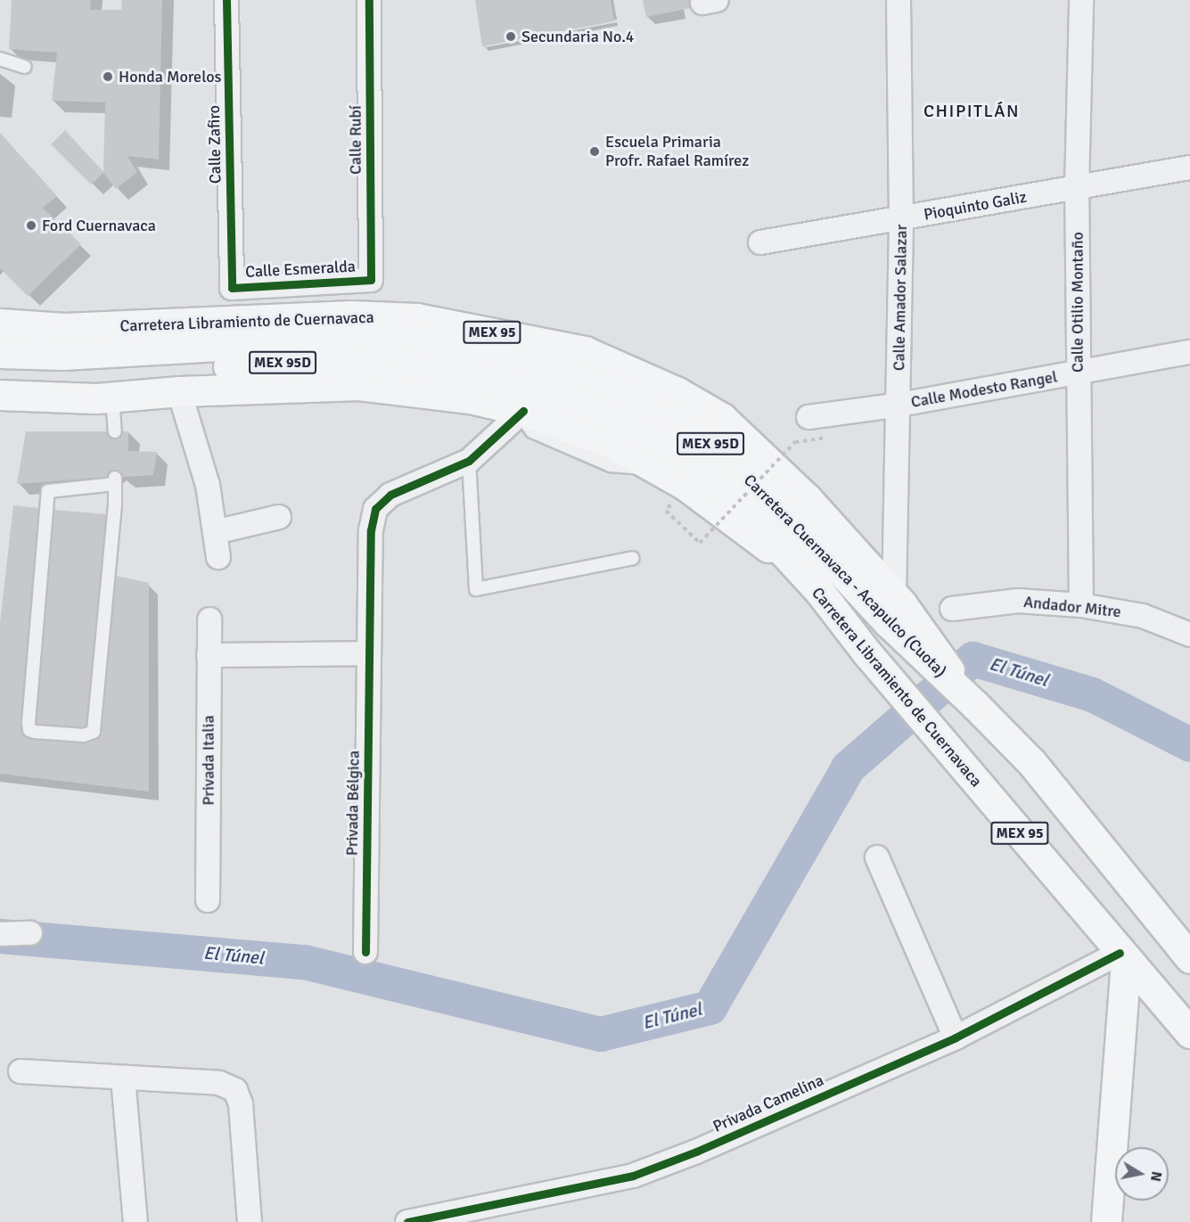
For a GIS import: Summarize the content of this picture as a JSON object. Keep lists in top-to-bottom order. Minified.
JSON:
{"streets":{"main road":["Carretera Libramiento de Cuernavaca","MEX 95","MEX 95D","Carretera Cuernavaca - Acapulco (Cuota)"],"street":["Calle Rubí","Calle Zafiro","Pioquinto Galiz","Calle Esmeralda","Calle Amador Salazar","Calle Otilio Montaño","Calle Modesto Rangel","Andador Mitre","Privada Italia","Privada Bélgica","Privada Camelina"]},"crossings":[["Calle Rubí","Calle Esmeralda"],["Calle Zafiro","Calle Esmeralda"],["Pioquinto Galiz","Calle Amador Salazar"],["Pioquinto Galiz","Calle Otilio Montaño"],["Calle Amador Salazar","Carretera Libramiento de Cuernavaca"],["Calle Amador Salazar","Calle Modesto Rangel"],["Calle Amador Salazar","Carretera Cuernavaca - Acapulco (Cuota)"],["Calle Otilio Montaño","Calle Modesto Rangel"],["Calle Otilio Montaño","Andador Mitre"],["Carretera Libramiento de Cuernavaca","Carretera Cuernavaca - Acapulco (Cuota)"],["Carretera Libramiento de Cuernavaca","Privada Bélgica"],["Carretera Libramiento de Cuernavaca","Privada Camelina"],["MEX 95","Carretera Cuernavaca - Acapulco (Cuota)"]],"districts":["CHIPITLÁN"],"water":["El Túnel"],"places":["Secundaria No.4","Honda Morelos","Escuela Primaria Profr. Rafael Ramírez","Ford Cuernavaca"],"north":"right"}
